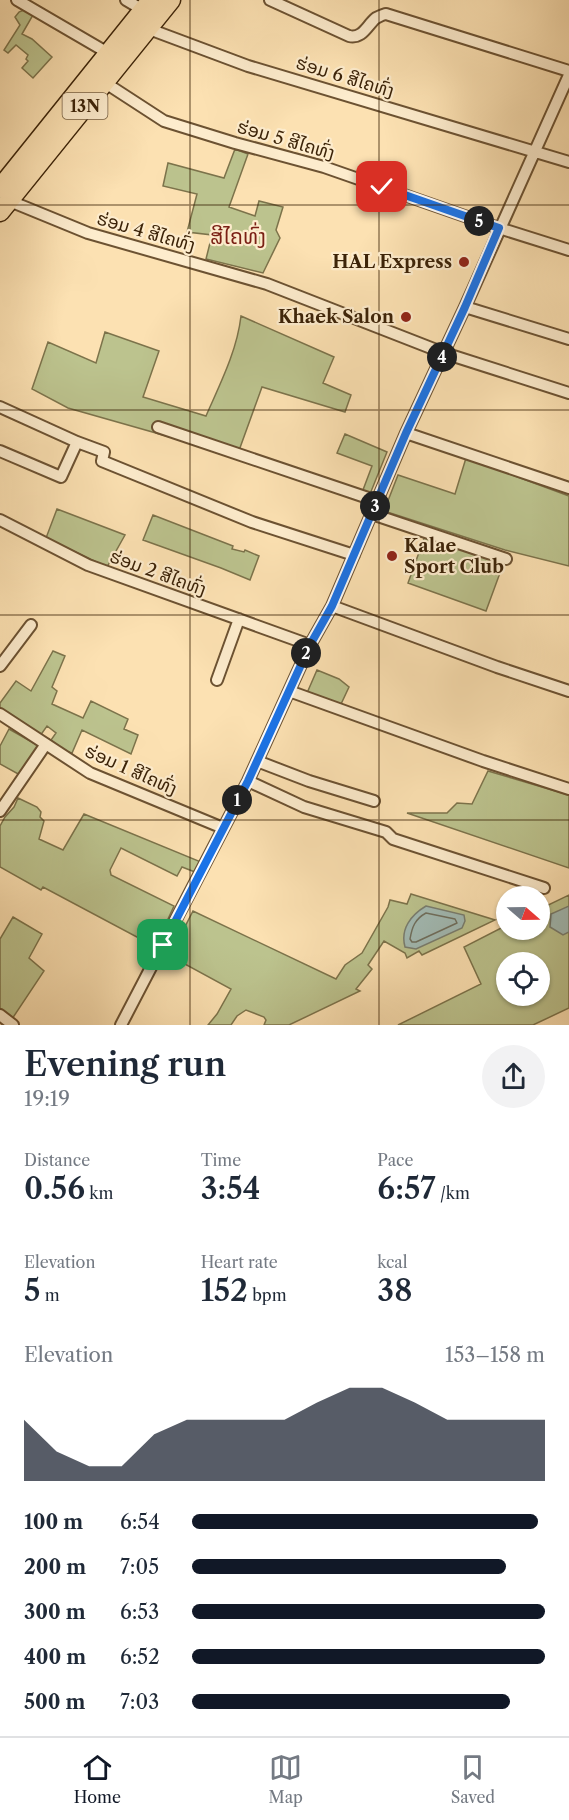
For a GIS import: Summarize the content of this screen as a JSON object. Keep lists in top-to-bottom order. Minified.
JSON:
{"streets":{"highway":["13N"],"street":["ຮ່ອມ 6 ສີໄຄທົ່ງ","ຮ່ອມ 5 ສີໄຄທົ່ງ","ຮ່ອມ 4 ສີໄຄທົ່ງ","ຮ່ອມ 2 ສີໄຄທົ່ງ","ຮ່ອມ 1 ສີໄຄທົ່ງ"]},"crossings":[["ຮ່ອມ 6 ສີໄຄທົ່ງ","13N"],["13N","ຮ່ອມ 5 ສີໄຄທົ່ງ"],["13N","ຮ່ອມ 4 ສີໄຄທົ່ງ"]],"districts":["ສີໄຄທົ່ງ"],"places":["HAL Express","Khaek Salon","Kalae Sport Club"],"north":"right","page":{"pins":["5","4","3","2","1"],"heading":["Evening run","19:19"],"stats":[["Distance","0.56 km"],["Time","3:54"],["Pace","6:57 /km"],["Elevation","5 m"],["Heart rate","152 bpm"],["kcal","38"]],"chart":["Elevation","153–158 m"],"list":[{"name":"100 m","note":"6:54"},{"name":"200 m","note":"7:05"},{"name":"300 m","note":"6:53"},{"name":"400 m","note":"6:52"},{"name":"500 m","note":"7:03"}],"tabs":["Home","Map","Saved"]}}
